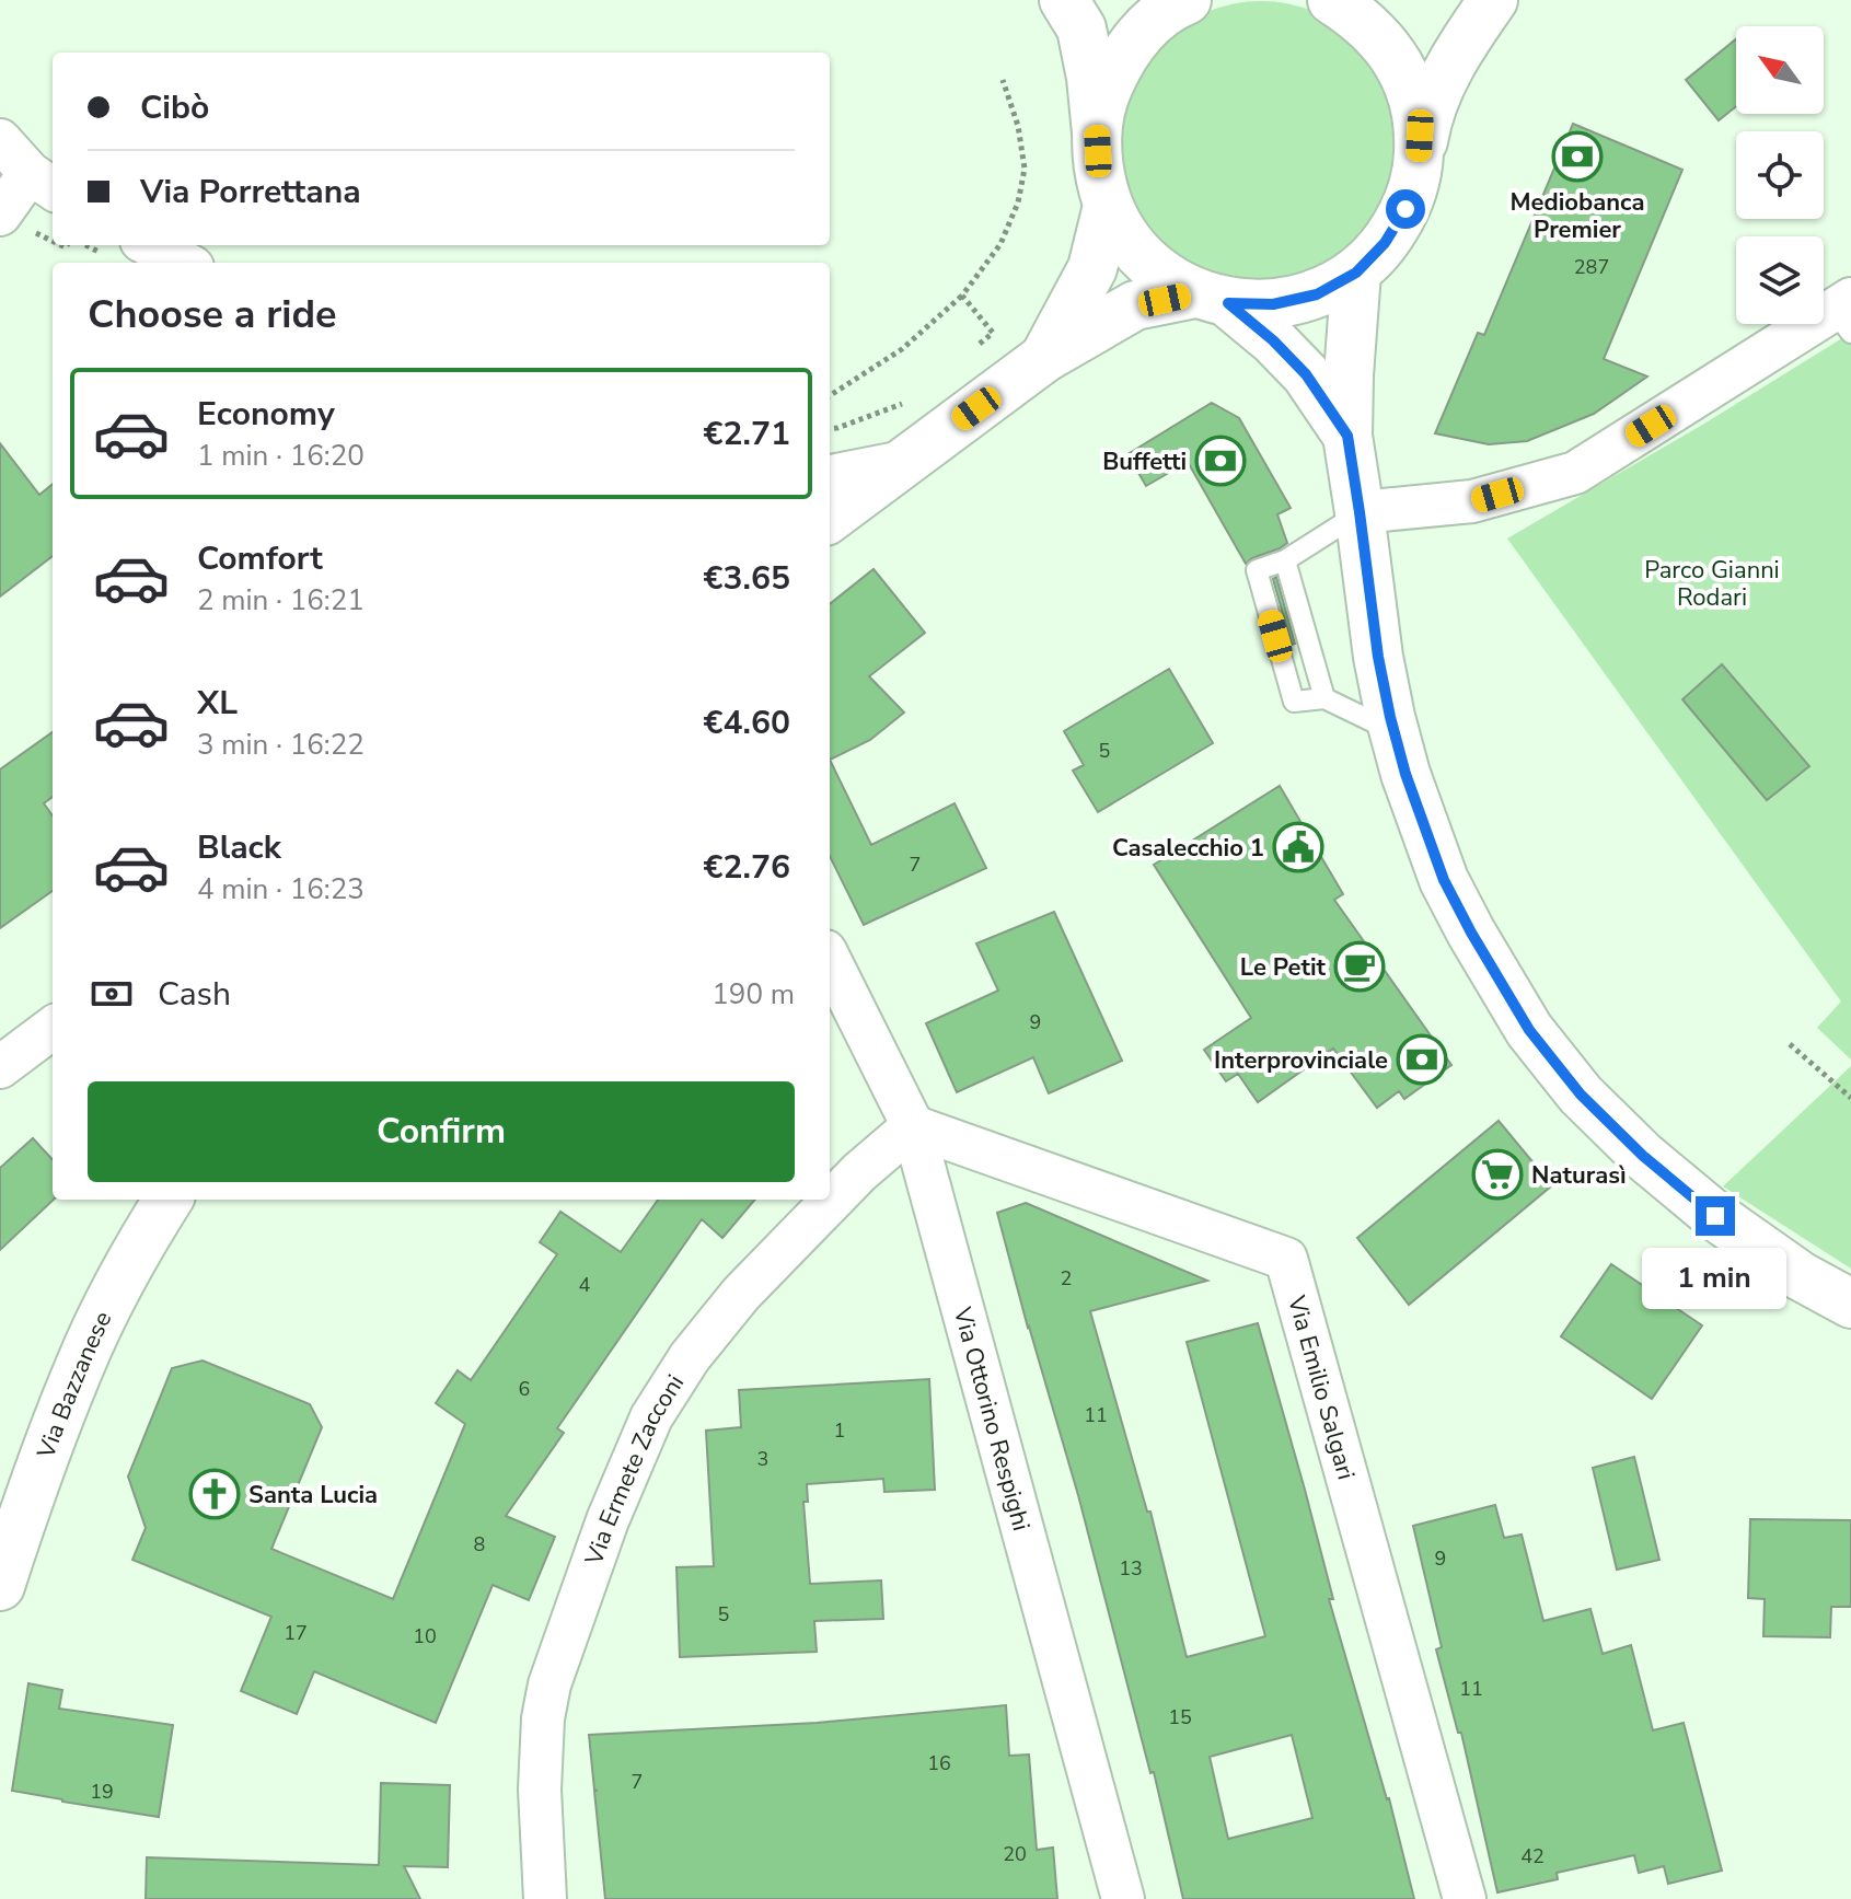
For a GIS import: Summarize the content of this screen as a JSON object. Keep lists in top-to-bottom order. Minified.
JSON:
{"streets":{"main road":["Via Bazzanese"],"street":["Via Emilio Salgari","Via Ottorino Respighi","Via Ermete Zacconi"]},"crossings":[["Via Emilio Salgari","Via Ottorino Respighi"],["Via Emilio Salgari","Via Ermete Zacconi"],["Via Ottorino Respighi","Via Ermete Zacconi"]],"parks":["Parco Gianni Rodari"],"places":{"bank":["Mediobanca Premier","Buffetti","Interprovinciale"],"public building":["Casalecchio 1"],"cafe":["Le Petit"],"supermarket":["Naturasì"],"church":["Santa Lucia"]},"house_numbers":["287","5","7","9","2","4","6","11","1","3","8","9","13","5","17","10","11","15","16","7","19","20","42"],"north":"top left","page":{"banner":["Cibò","Via Porrettana"],"heading":"Choose a ride","list":[{"name":"Economy","note":"1 min · 16:20","value":"€2.71"},{"name":"Comfort","note":"2 min · 16:21","value":"€3.65"},{"name":"XL","note":"3 min · 16:22","value":"€4.60"},{"name":"Black","note":"4 min · 16:23","value":"€2.76"}],"pay":["Cash","190 m"],"buttons":"Confirm","bubble":"1 min"}}
